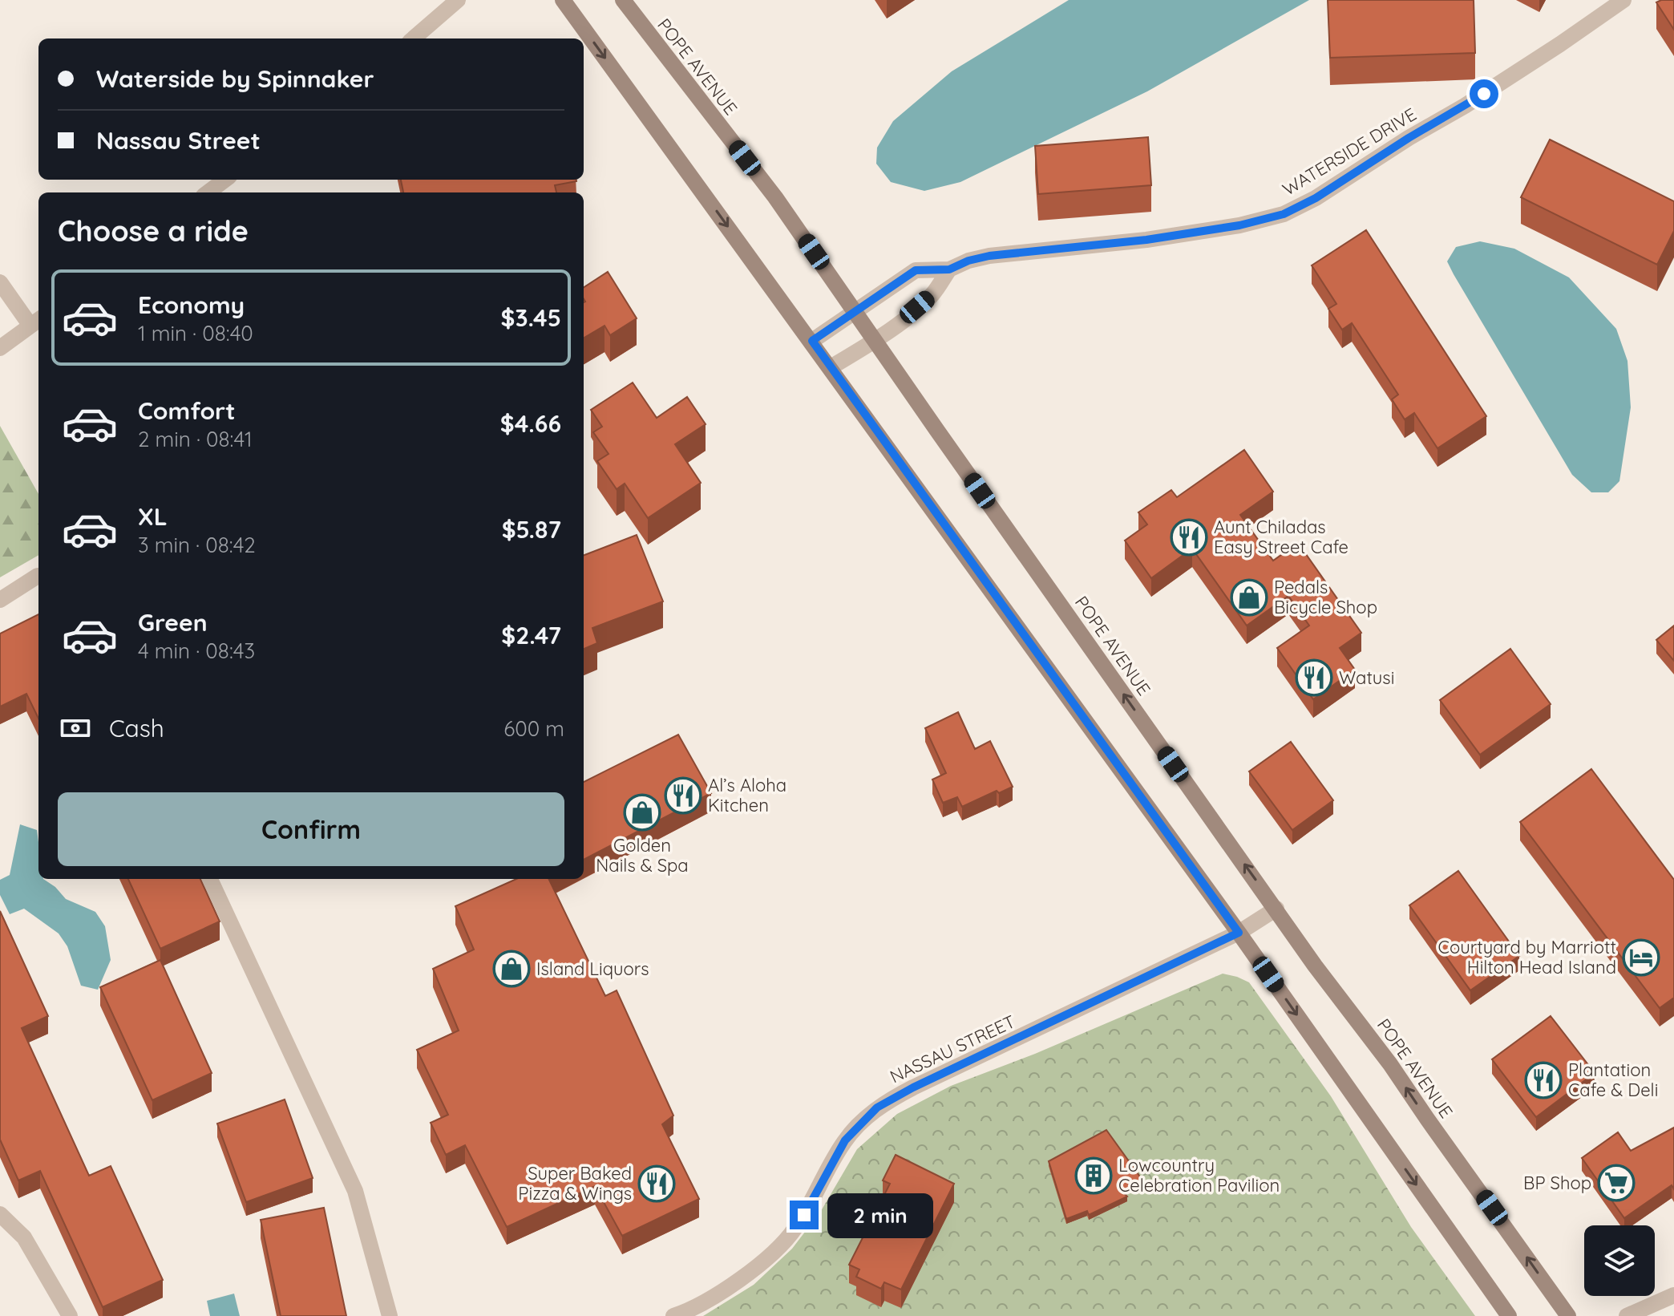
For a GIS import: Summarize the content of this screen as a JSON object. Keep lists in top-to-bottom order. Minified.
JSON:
{"streets":{"main road":["POPE AVENUE"],"street":["WATERSIDE DRIVE","NASSAU STREET"]},"crossings":[["POPE AVENUE","WATERSIDE DRIVE"],["POPE AVENUE","NASSAU STREET"]],"places":{"restaurant":["Aunt Chiladas Easy Street Cafe","Watusi","Al’s Aloha Kitchen","Plantation Cafe & Deli","Super Baked Pizza & Wings"],"shop":["Pedals Bicycle Shop","Golden Nails & Spa","Island Liquors"],"hotel":["Courtyard by Marriott Hilton Head Island"],"building":["Lowcountry Celebration Pavilion"],"supermarket":["BP Shop"]},"page":{"banner":["Waterside by Spinnaker","Nassau Street"],"heading":"Choose a ride","list":[{"name":"Economy","note":"1 min · 08:40","value":"$3.45"},{"name":"Comfort","note":"2 min · 08:41","value":"$4.66"},{"name":"XL","note":"3 min · 08:42","value":"$5.87"},{"name":"Green","note":"4 min · 08:43","value":"$2.47"}],"pay":["Cash","600 m"],"buttons":"Confirm","bubble":"2 min"}}
